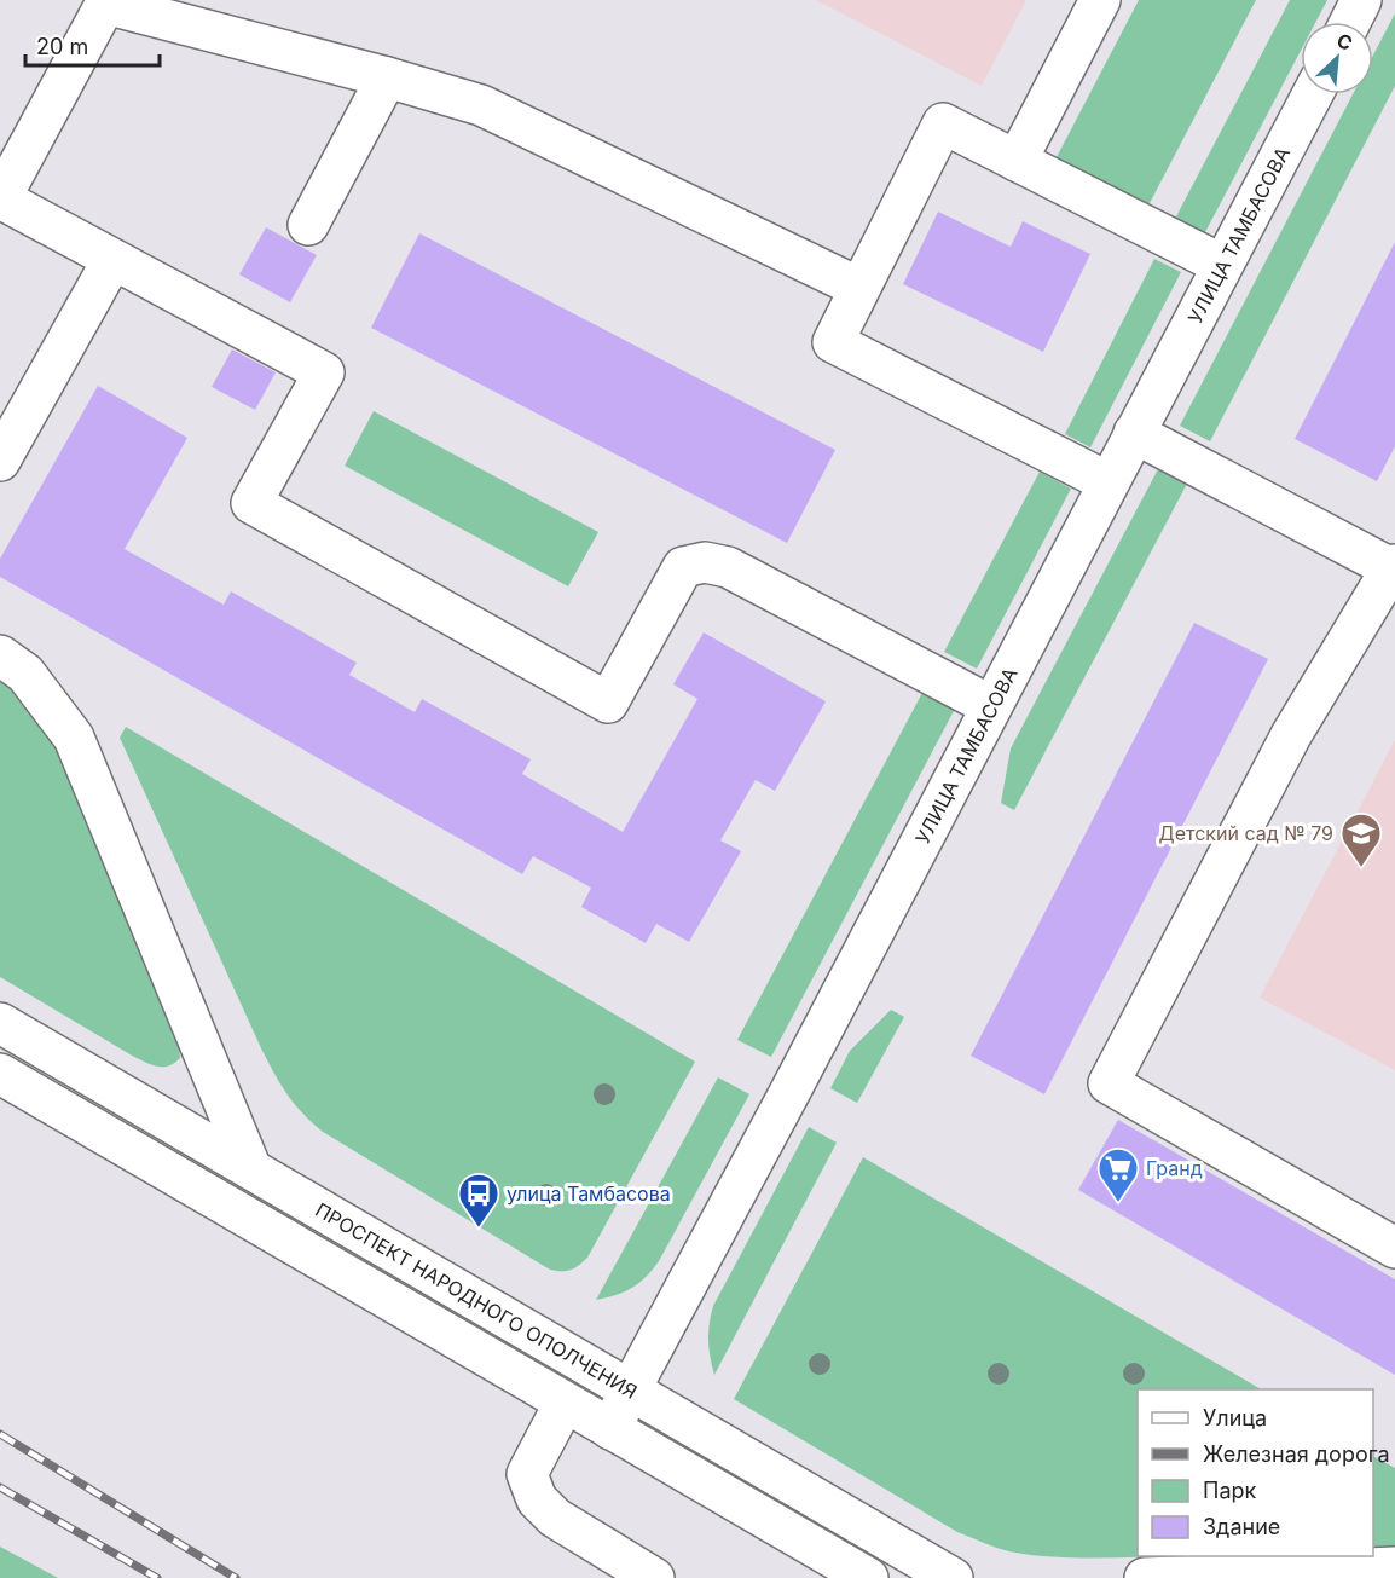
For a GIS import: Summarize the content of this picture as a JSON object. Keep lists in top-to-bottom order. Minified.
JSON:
{"streets":{"street":["УЛИЦА ТАМБАСОВА","ПРОСПЕКТ НАРОДНОГО ОПОЛЧЕНИЯ"]},"crossings":[["УЛИЦА ТАМБАСОВА","ПРОСПЕКТ НАРОДНОГО ОПОЛЧЕНИЯ"]],"places":{"school or university":["Детский сад № 79"],"supermarket":["Гранд"],"bus stop":["улица Тамбасова"]},"legend":["Улица","Железная дорога","Парк","Здание"],"scale_bar":"20 m","north":"top right"}
